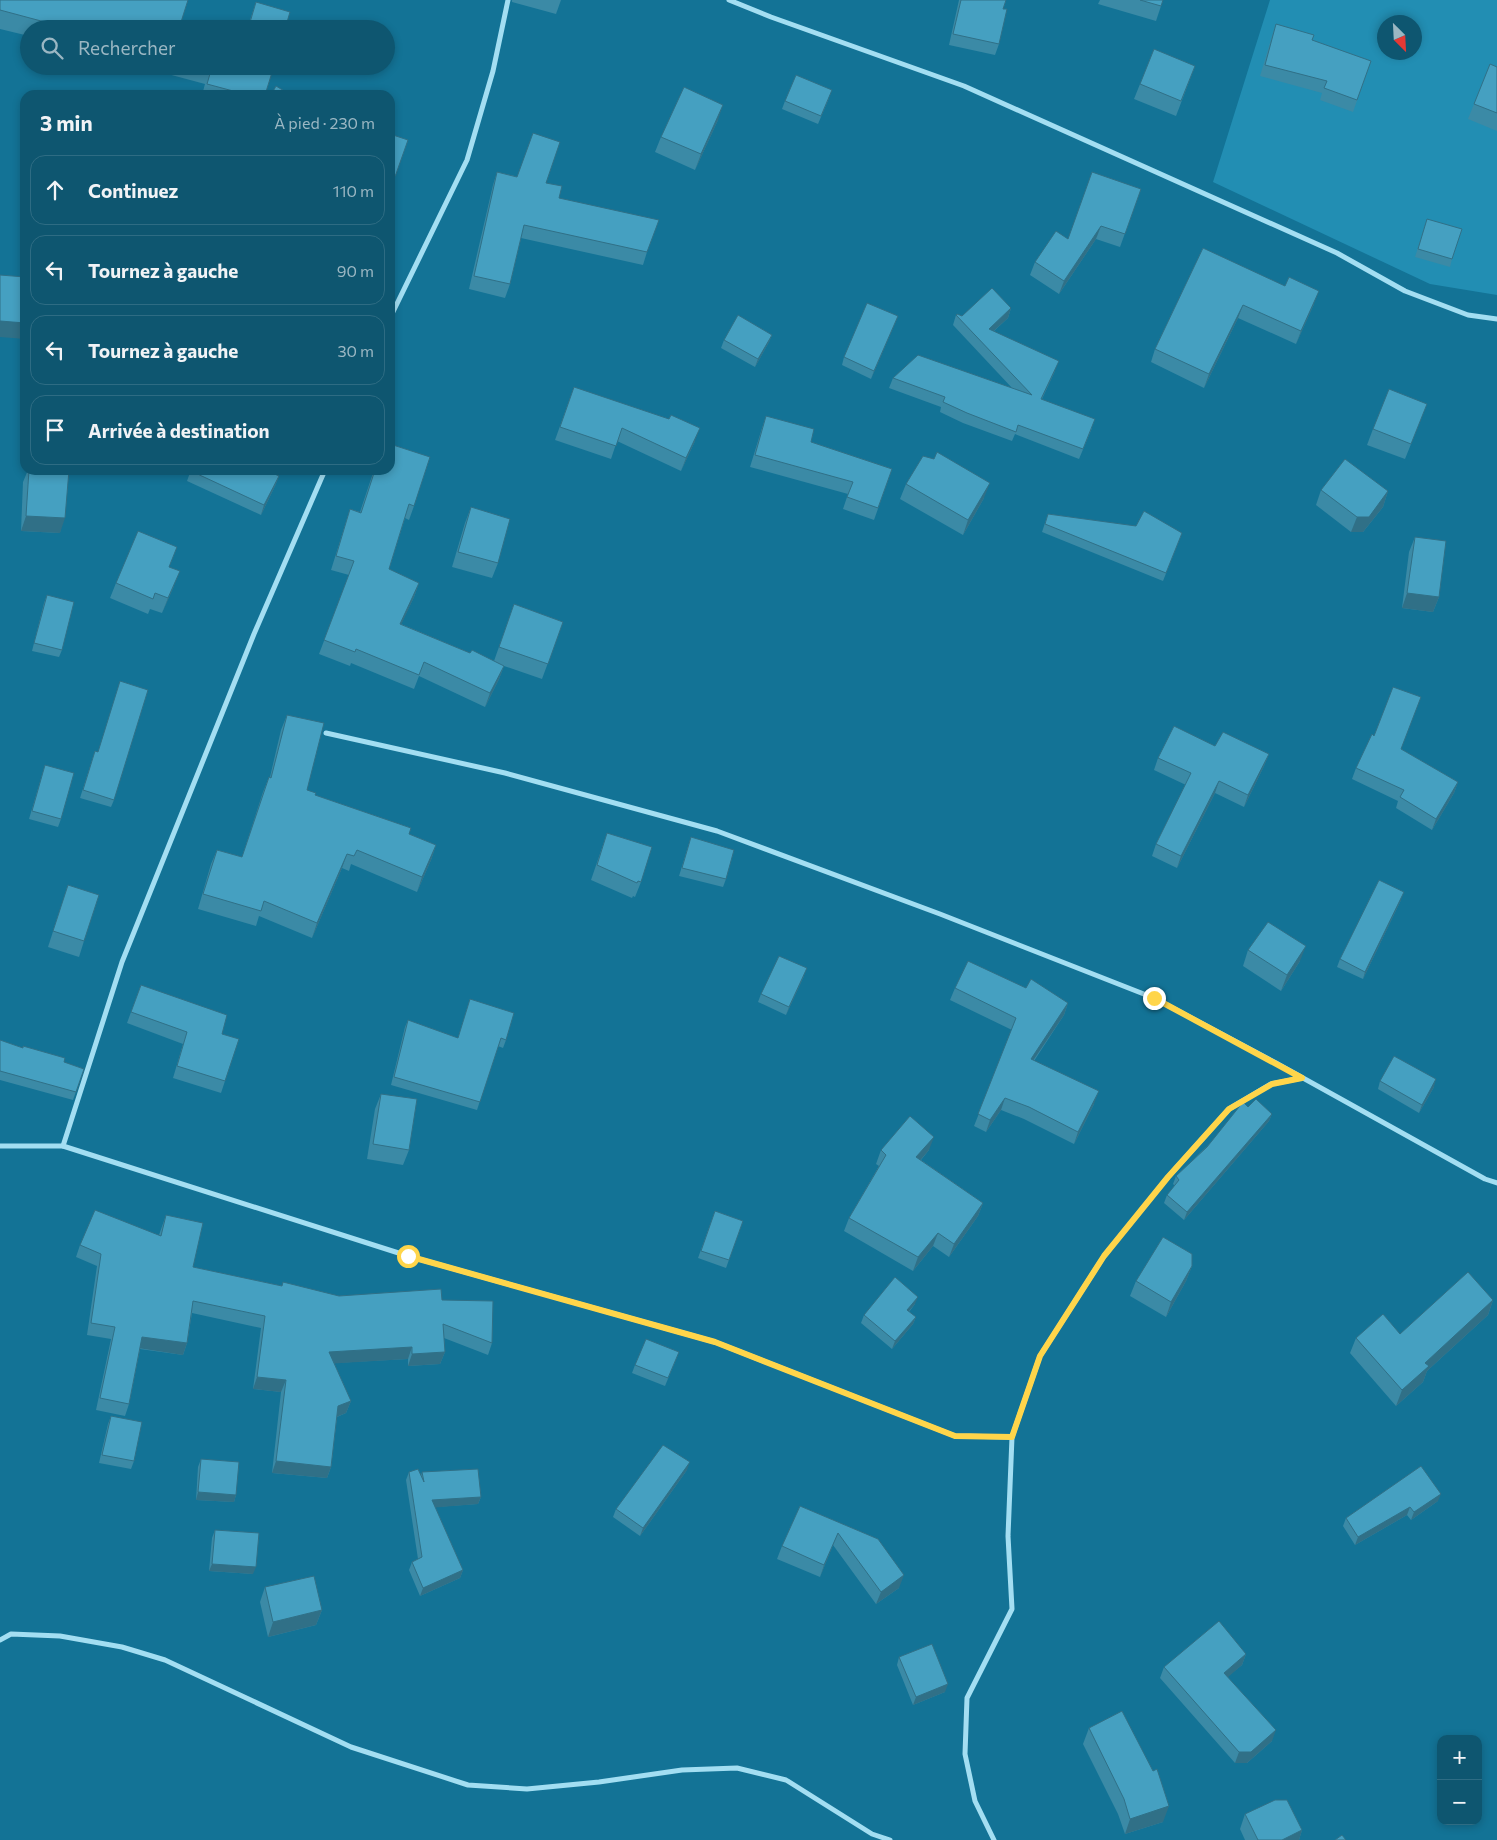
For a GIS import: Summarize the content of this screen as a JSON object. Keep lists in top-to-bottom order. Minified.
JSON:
{"north":"bottom right","page":{"search":"Rechercher","heading":["3 min","À pied · 230 m"],"list":[["Continuez","110 m"],["Tournez à gauche","90 m"],["Tournez à gauche","30 m"],"Arrivée à destination"],"map_buttons":["+","−"]}}
